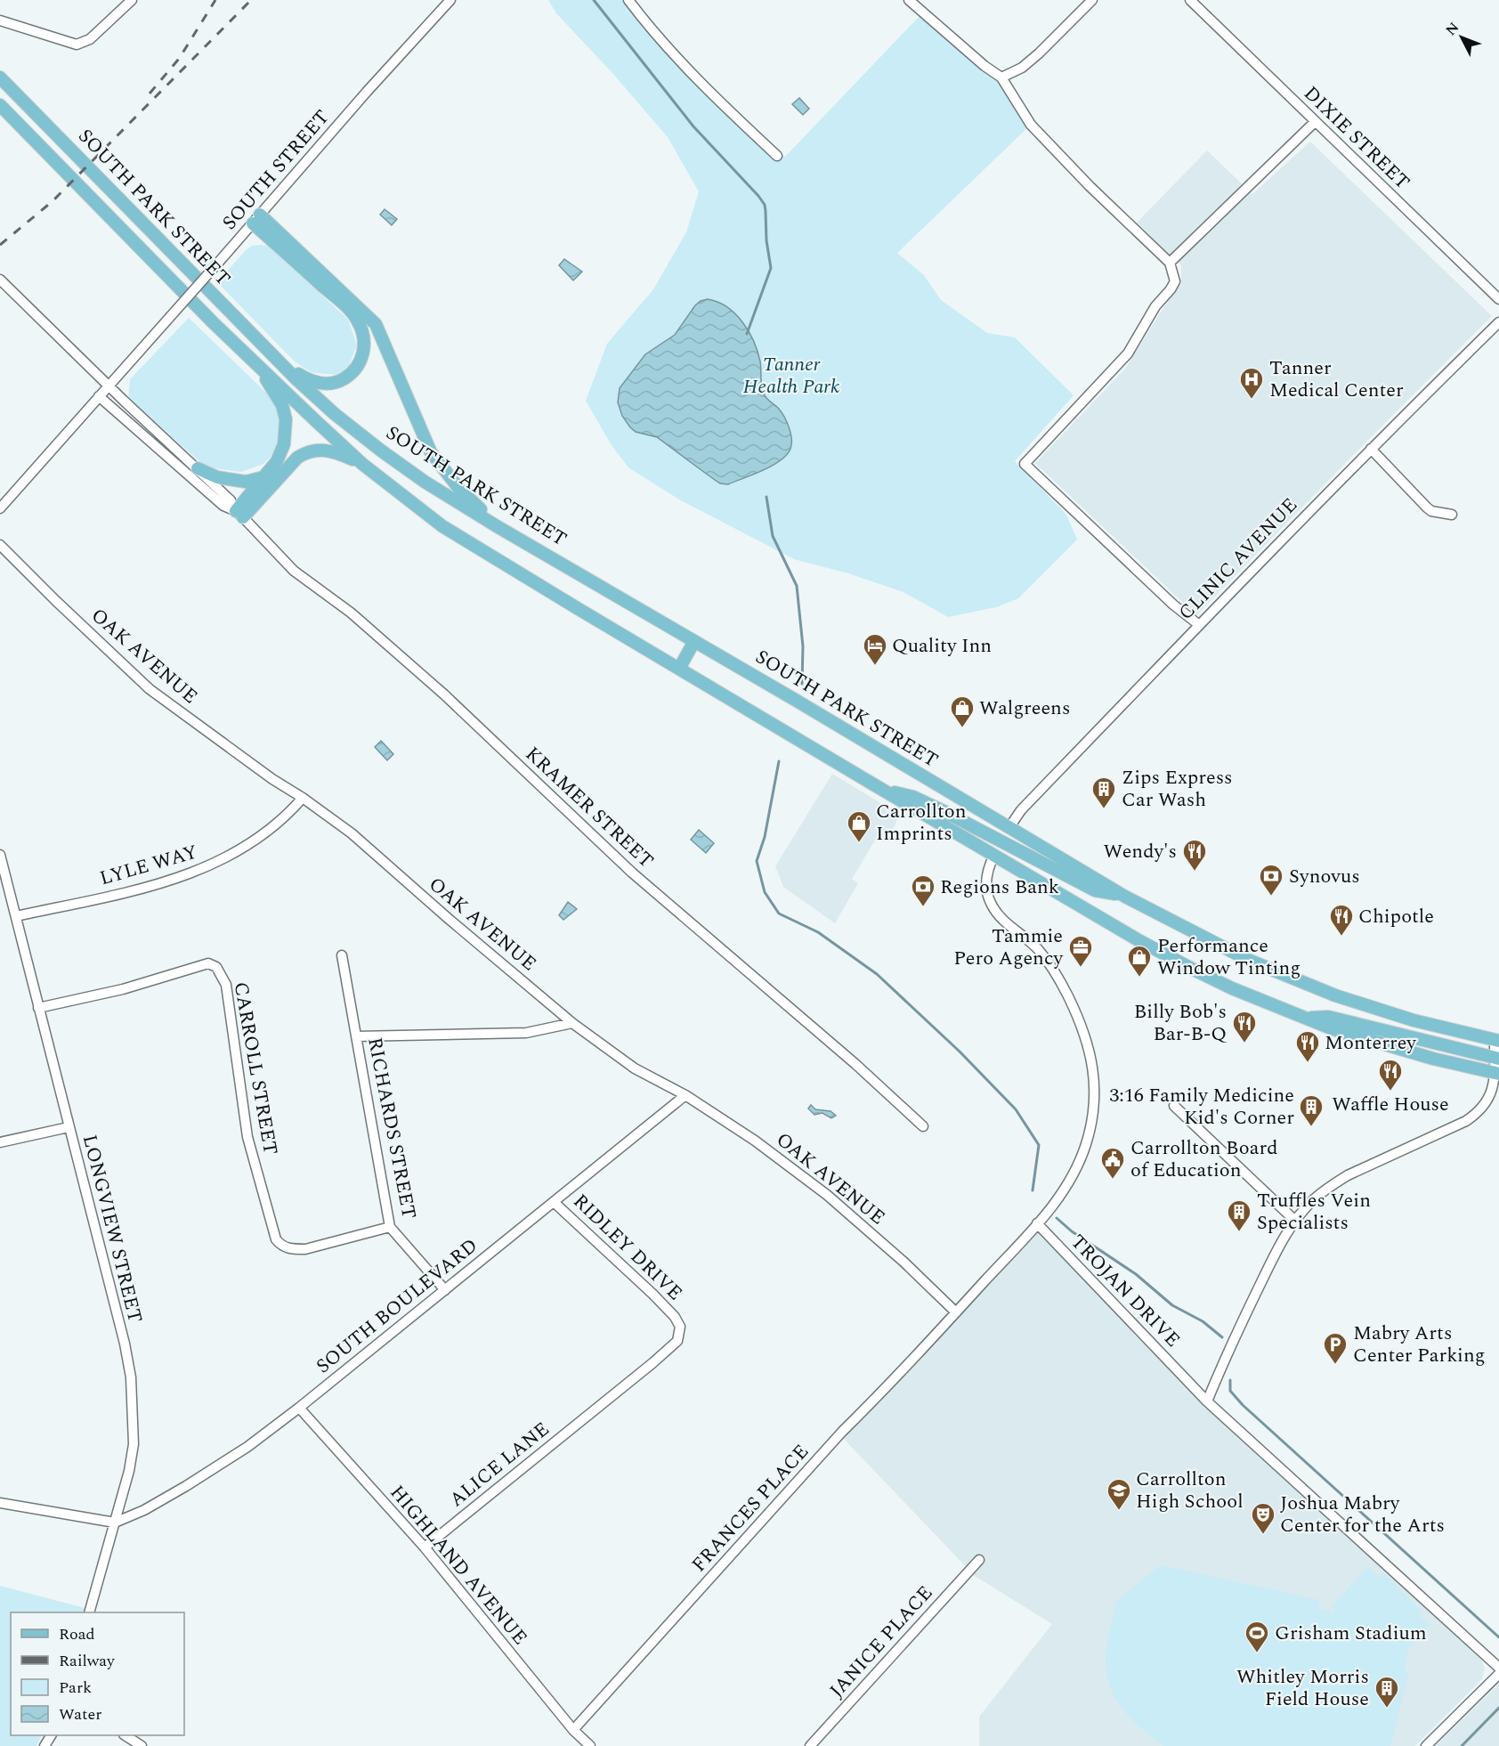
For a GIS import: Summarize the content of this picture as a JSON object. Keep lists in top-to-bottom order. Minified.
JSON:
{"streets":{"main road":["SOUTH PARK STREET"],"street":["DIXIE STREET","SOUTH STREET","CLINIC AVENUE","OAK AVENUE","KRAMER STREET","LYLE WAY","CARROLL STREET","RICHARDS STREET","LONGVIEW STREET","RIDLEY DRIVE","TROJAN DRIVE","SOUTH BOULEVARD","ALICE LANE","FRANCES PLACE","HIGHLAND AVENUE","JANICE PLACE"]},"crossings":[["SOUTH STREET","KRAMER STREET"],["SOUTH PARK STREET","CLINIC AVENUE"],["OAK AVENUE","LYLE WAY"],["OAK AVENUE","SOUTH BOULEVARD"],["OAK AVENUE","FRANCES PLACE"],["LYLE WAY","LONGVIEW STREET"],["CARROLL STREET","RICHARDS STREET"],["CARROLL STREET","LONGVIEW STREET"],["RICHARDS STREET","SOUTH BOULEVARD"],["LONGVIEW STREET","SOUTH BOULEVARD"],["RIDLEY DRIVE","SOUTH BOULEVARD"],["RIDLEY DRIVE","ALICE LANE"],["TROJAN DRIVE","FRANCES PLACE"],["SOUTH BOULEVARD","HIGHLAND AVENUE"],["ALICE LANE","HIGHLAND AVENUE"],["FRANCES PLACE","HIGHLAND AVENUE"]],"parks":["Tanner Health Park"],"places":{"hospital":["Tanner Medical Center"],"hotel":["Quality Inn"],"shop":["Walgreens","Carrollton Imprints","Performance Window Tinting"],"building":["Zips Express Car Wash","3:16 Family Medicine Kid's Corner","Truffles Vein Specialists","Whitley Morris Field House"],"restaurant":["Wendy's","Chipotle","Billy Bob's Bar-B-Q","Monterrey","Waffle House"],"bank":["Synovus","Regions Bank"],"office":["Tammie Pero Agency"],"public building":["Carrollton Board of Education"],"parking":["Mabry Arts Center Parking"],"school or university":["Carrollton High School"],"theatre":["Joshua Mabry Center for the Arts"],"sports":["Grisham Stadium"]},"legend":["Road","Railway","Park","Water"],"north":"top left"}
